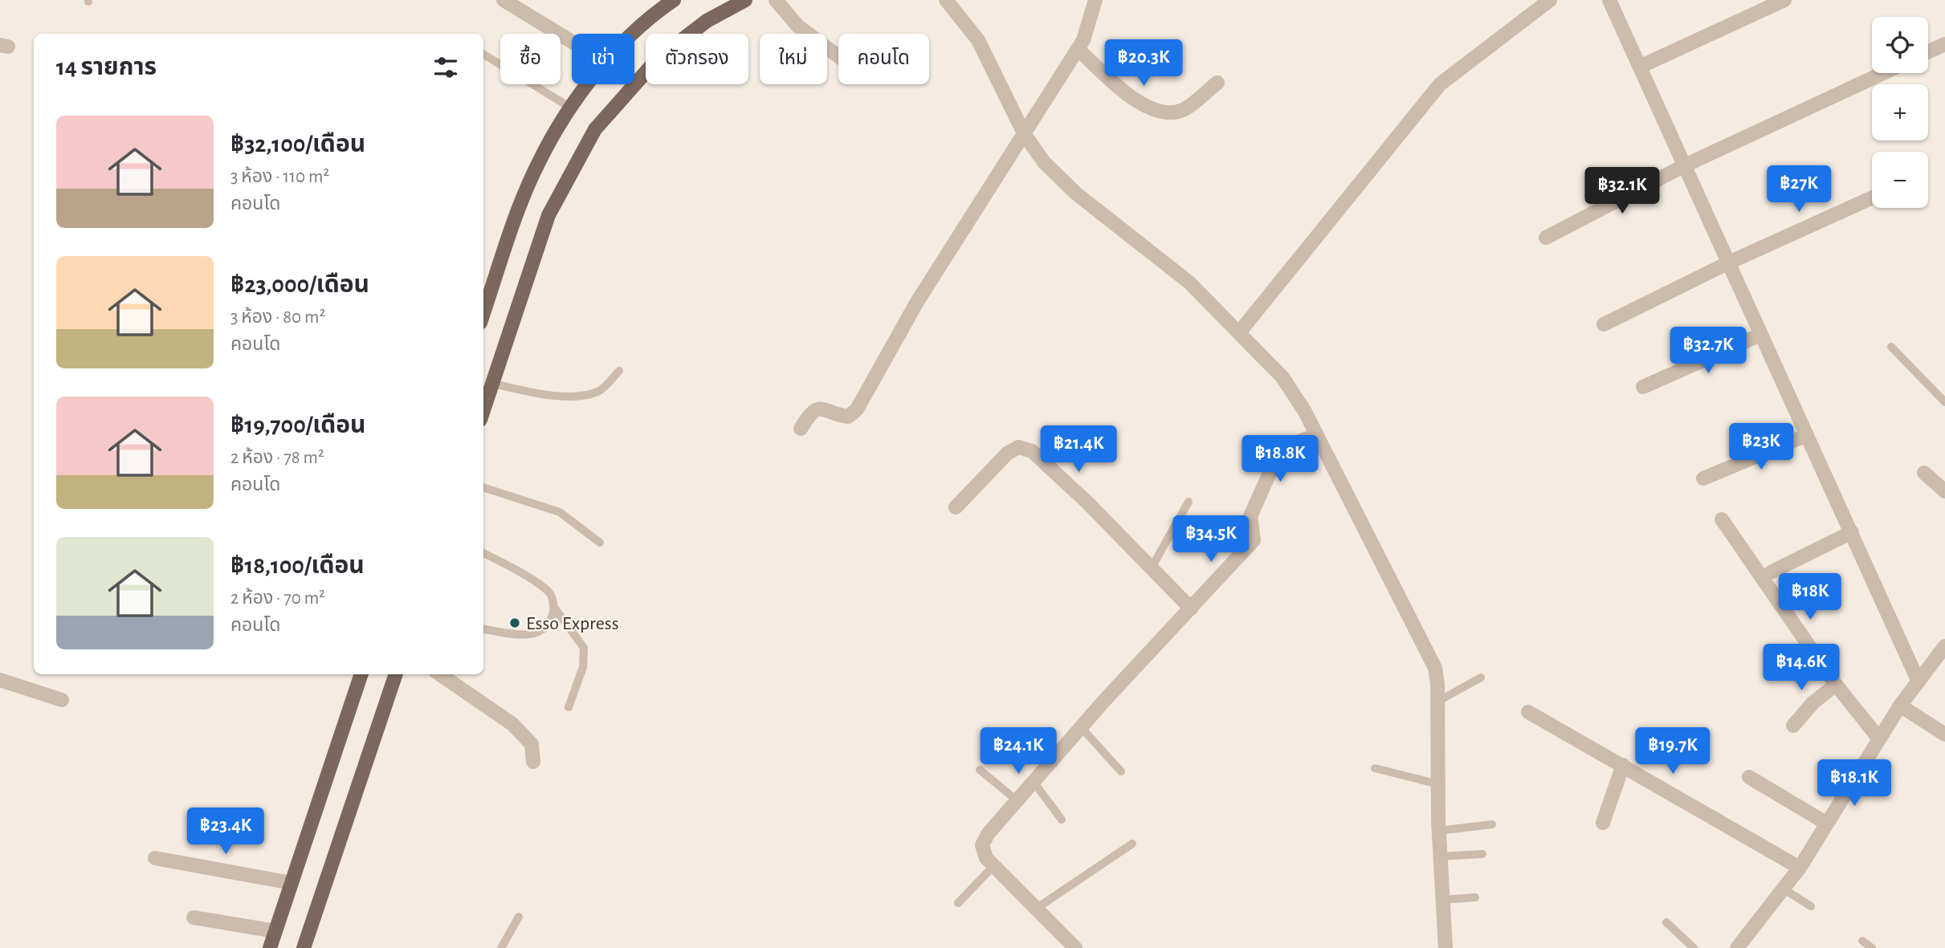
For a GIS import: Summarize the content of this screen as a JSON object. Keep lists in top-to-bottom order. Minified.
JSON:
{"places":["Esso Express"],"page":{"map_buttons":["+","−"],"chip":["ซื้อ","เช่า","ตัวกรอง","ใหม่","คอนโด"],"heading":"14 รายการ","price":["฿20.3K","฿27K","฿32.1K","฿32.7K","฿23K","฿21.4K","฿18.8K","฿34.5K","฿18K","฿14.6K","฿24.1K","฿19.7K","฿18.1K","฿23.4K"],"list":[{"name":"฿32,100/เดือน","note":"3 ห้อง · 110 m² · คอนโด"},{"name":"฿23,000/เดือน","note":"3 ห้อง · 80 m² · คอนโด"},{"name":"฿19,700/เดือน","note":"2 ห้อง · 78 m² · คอนโด"},{"name":"฿18,100/เดือน","note":"2 ห้อง · 70 m² · คอนโด"}]}}
